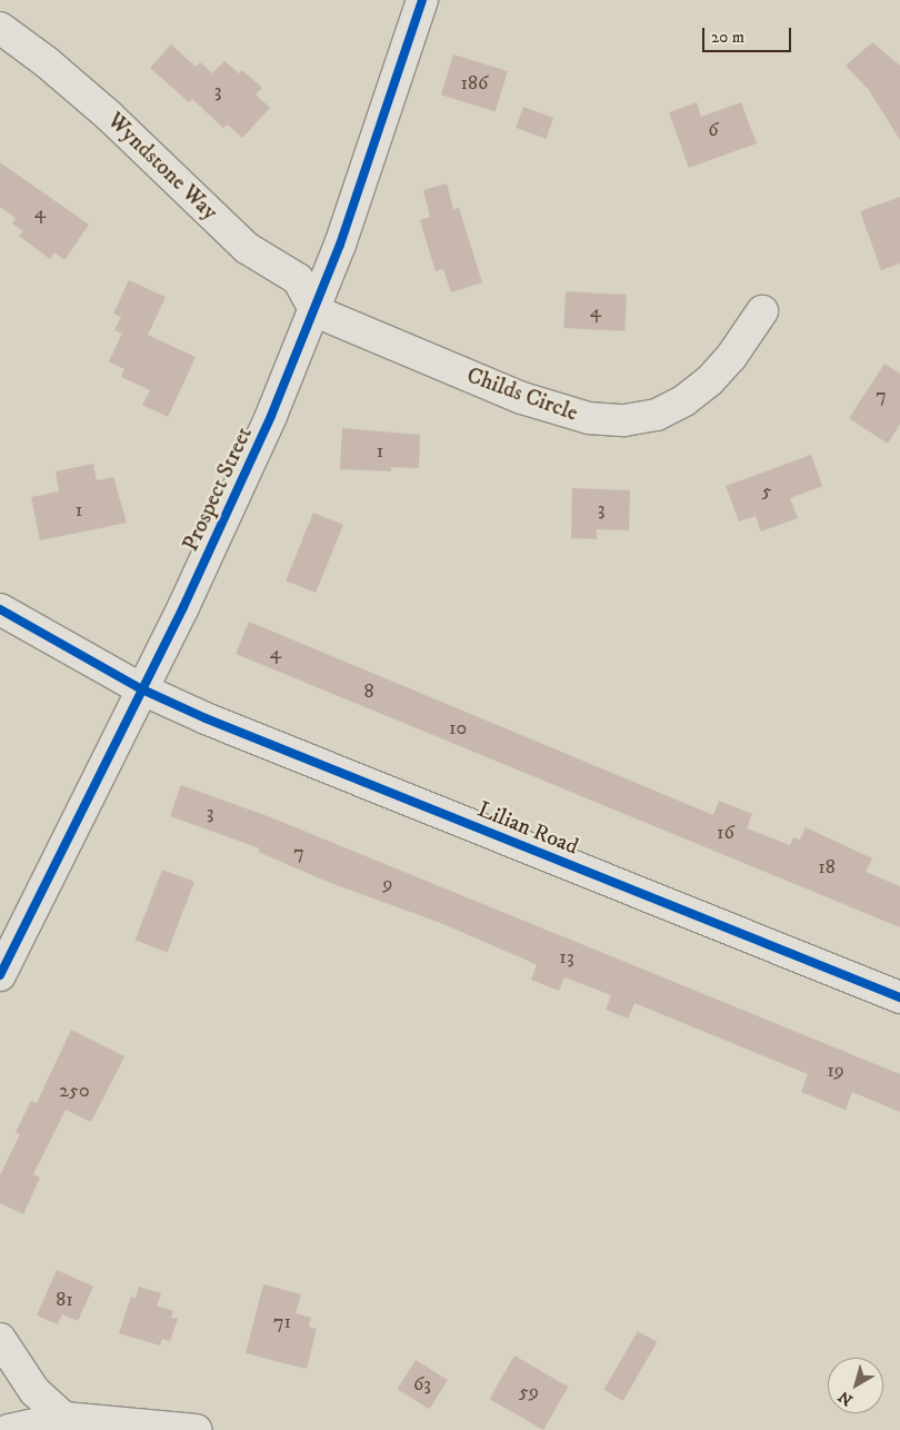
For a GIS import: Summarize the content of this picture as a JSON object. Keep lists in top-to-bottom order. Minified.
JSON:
{"streets":{"street":["Wyndstone Way","Childs Circle","Prospect Street","Lilian Road"]},"crossings":[["Wyndstone Way","Childs Circle"],["Wyndstone Way","Prospect Street"],["Childs Circle","Prospect Street"],["Prospect Street","Lilian Road"]],"house_numbers":["186","3","6","4","4","7","1","5","3","1","4","8","10","3","16","7","18","9","13","19","250","81","71","63","59"],"scale_bar":"20 m","north":"bottom left"}
